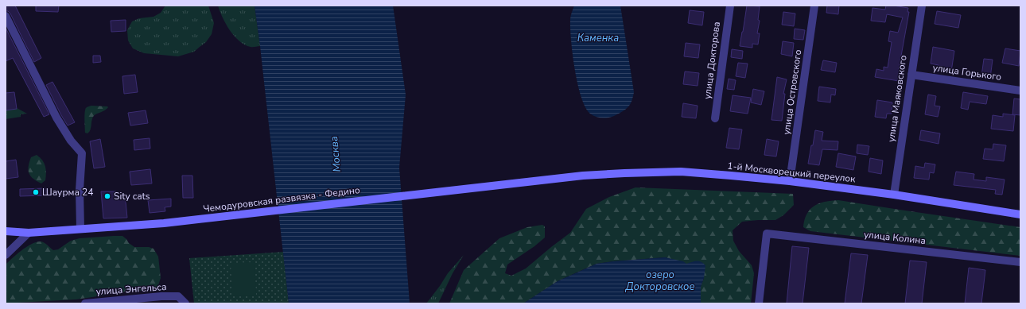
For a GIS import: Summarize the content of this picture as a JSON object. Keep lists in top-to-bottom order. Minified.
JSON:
{"streets":{"street":["улица Докторова","улица Горького","улица Островского","улица Маяковского","1-й Москворецкий переулок","Чемодуровская развязка - Федино","улица Колина","улица Энгельса"]},"crossings":[["улица Горького","улица Маяковского"],["улица Островского","1-й Москворецкий переулок"],["улица Маяковского","1-й Москворецкий переулок"],["1-й Москворецкий переулок","Чемодуровская развязка - Федино"]],"water":["Каменка","Москва","озеро Докторовское"],"places":["Шаурма 24","Sity cats"]}
